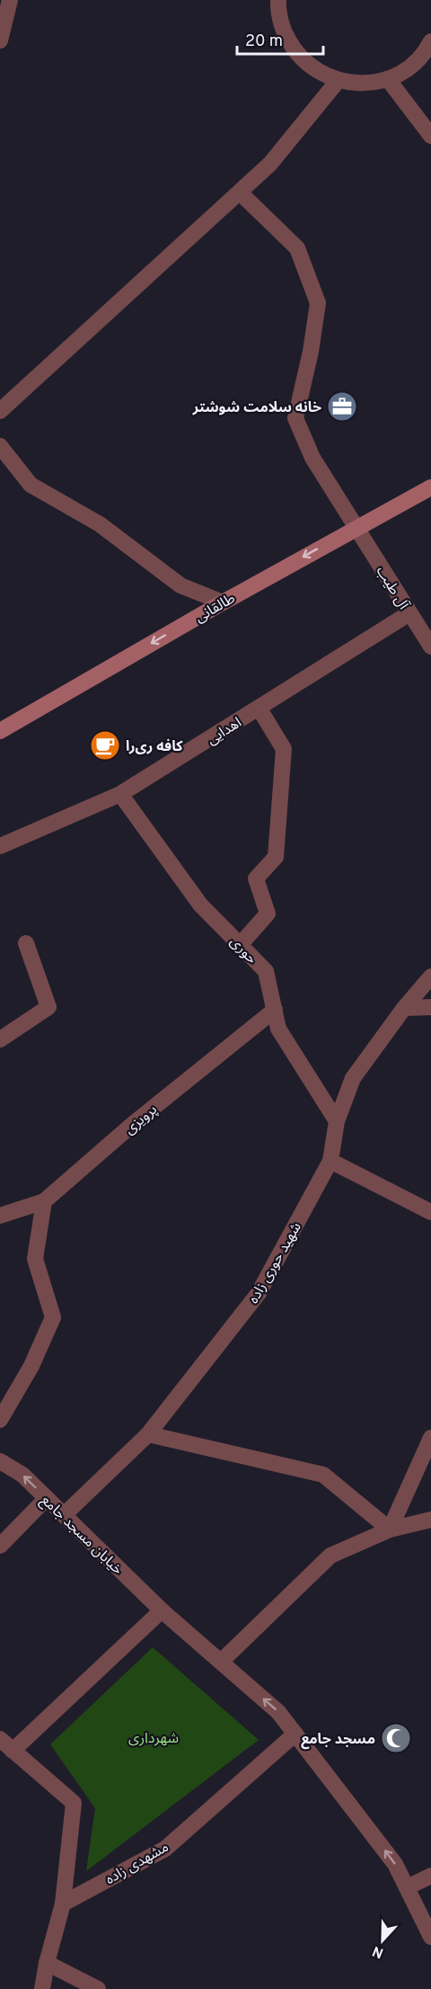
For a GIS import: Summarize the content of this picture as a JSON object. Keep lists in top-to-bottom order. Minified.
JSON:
{"streets":{"main road":["طالقانی"],"street":["آل طیب","اهدایی","حوری","پرویزی","شهید حوری زاده","خیابان مسجد جامع","مشهدی زاده"]},"crossings":[["آل طیب","طالقانی"],["آل طیب","اهدایی"],["اهدایی","حوری"],["حوری","پرویزی"],["حوری","شهید حوری زاده"],["شهید حوری زاده","خیابان مسجد جامع"]],"one_way":["طالقانی"],"parks":["شهرداری"],"places":{"office":["خانه سلامت شوشتر"],"cafe":["کافه‌ ری‌را"],"mosque":["مسجد جامع"]},"scale_bar":"20 m","north":"bottom"}
